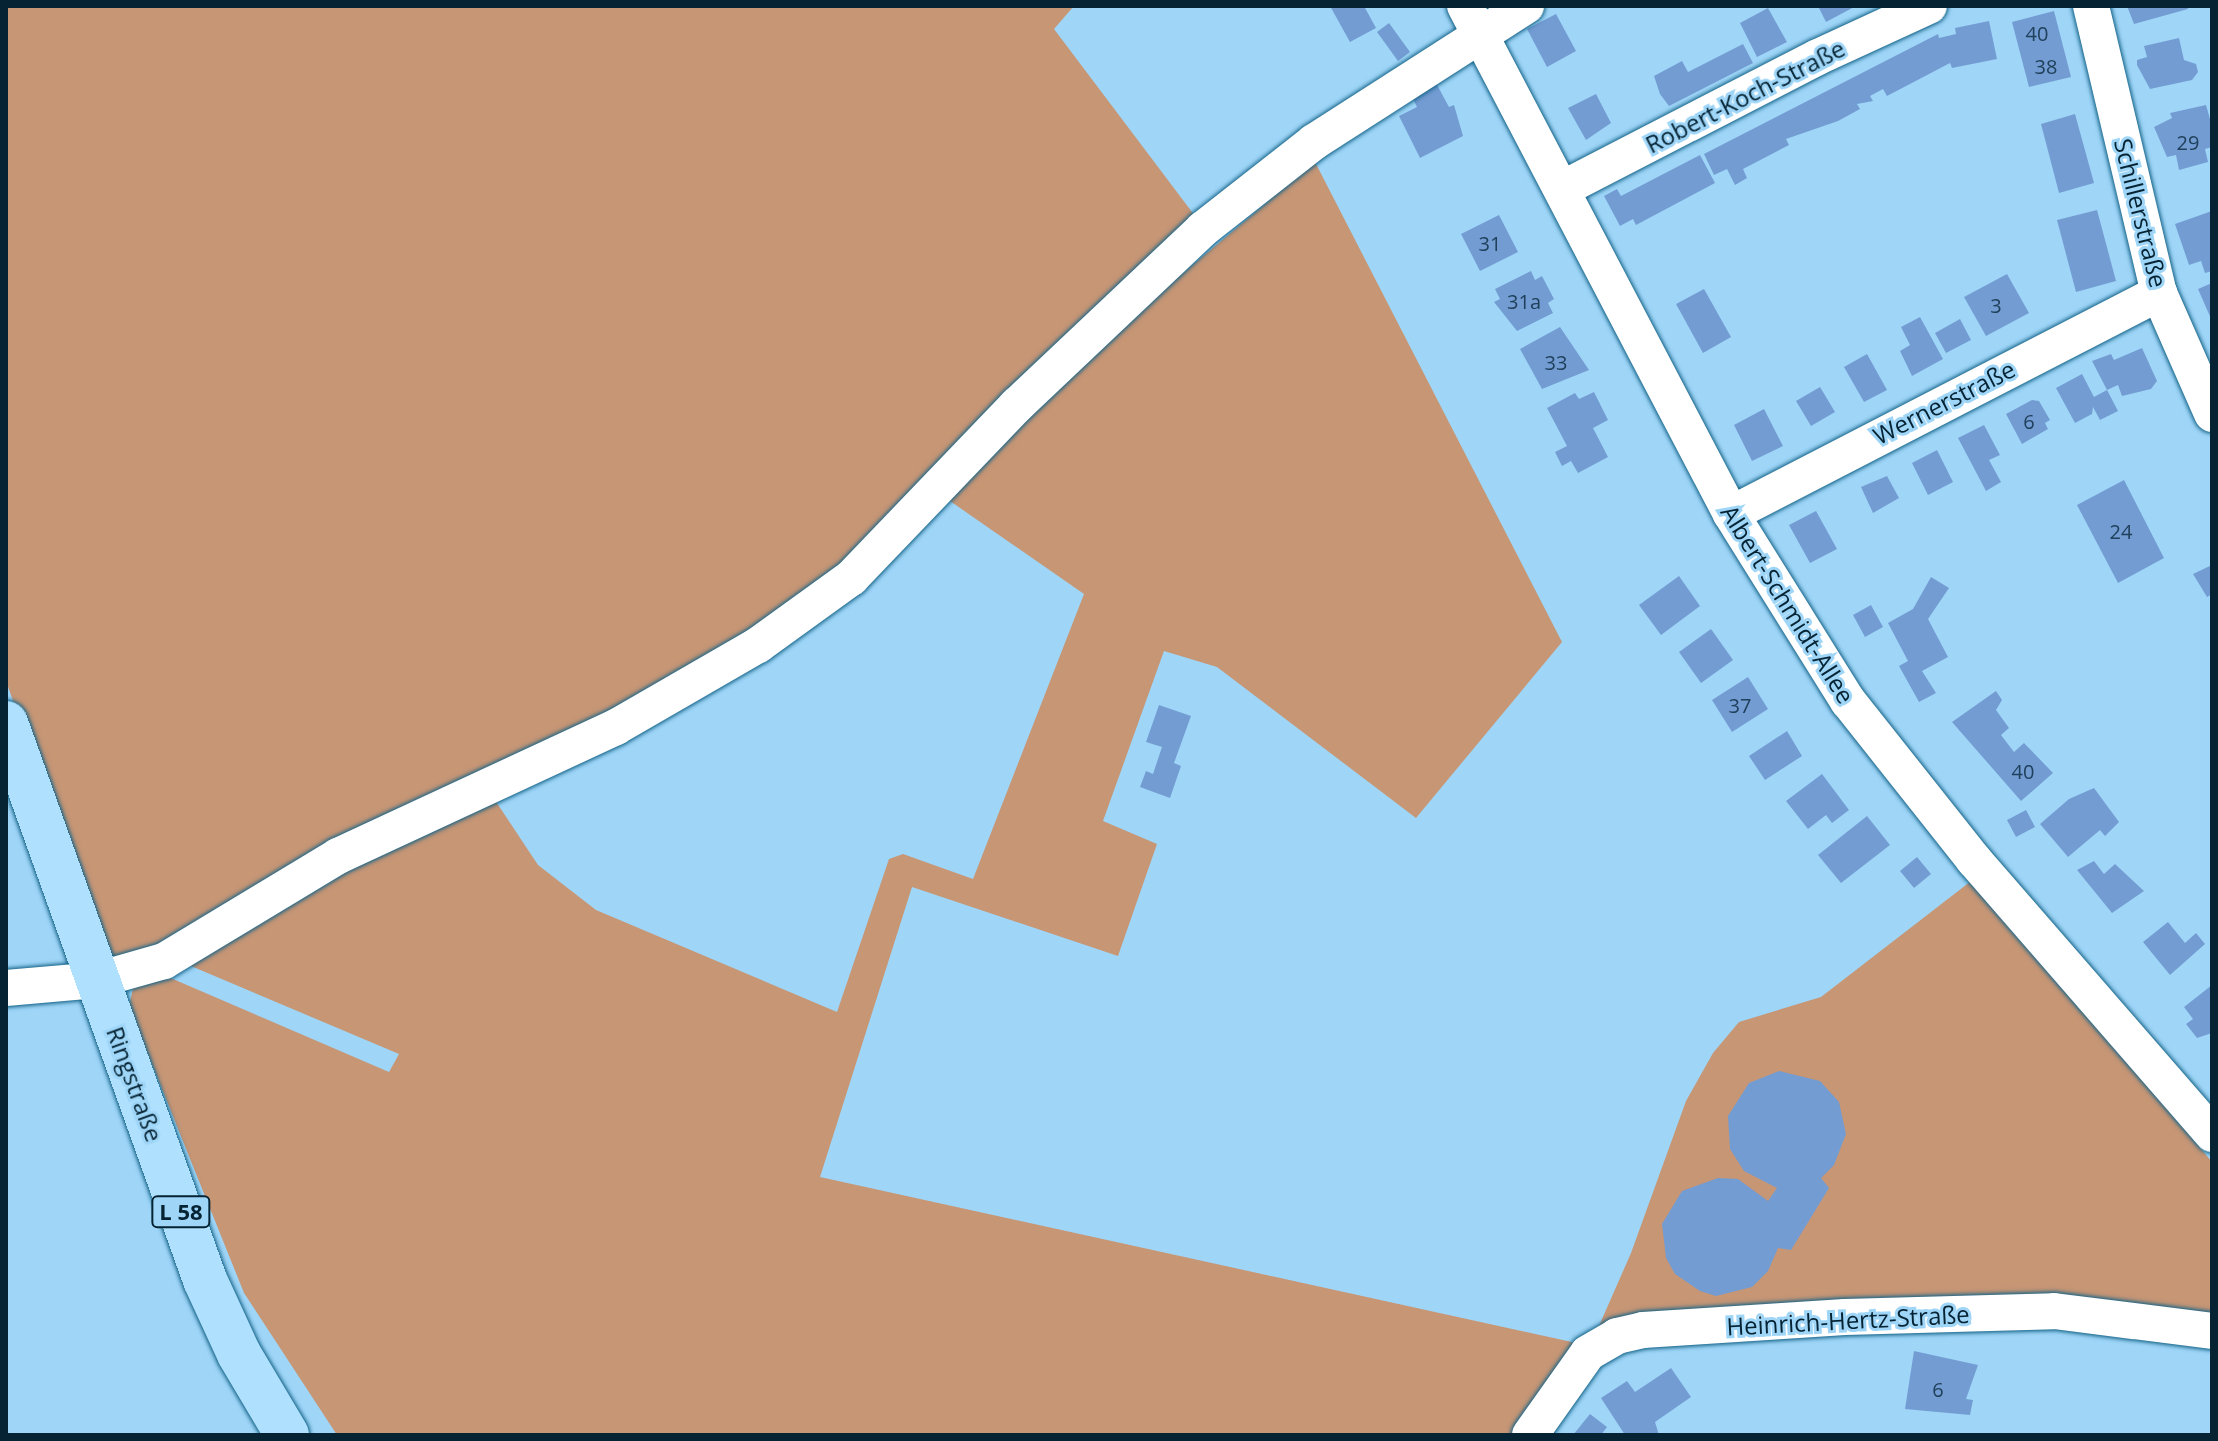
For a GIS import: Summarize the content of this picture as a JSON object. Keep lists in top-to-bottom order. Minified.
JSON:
{"streets":{"main road":["Ringstraße","L 58"],"street":["Robert-Koch-Straße","Schillerstraße","Wernerstraße","Albert-Schmidt-Allee","Heinrich-Hertz-Straße"]},"crossings":[["Robert-Koch-Straße","Albert-Schmidt-Allee"],["Schillerstraße","Wernerstraße"],["Wernerstraße","Albert-Schmidt-Allee"]],"house_numbers":["40","38","29","31","31a","3","33","6","24","37","40","6"]}
